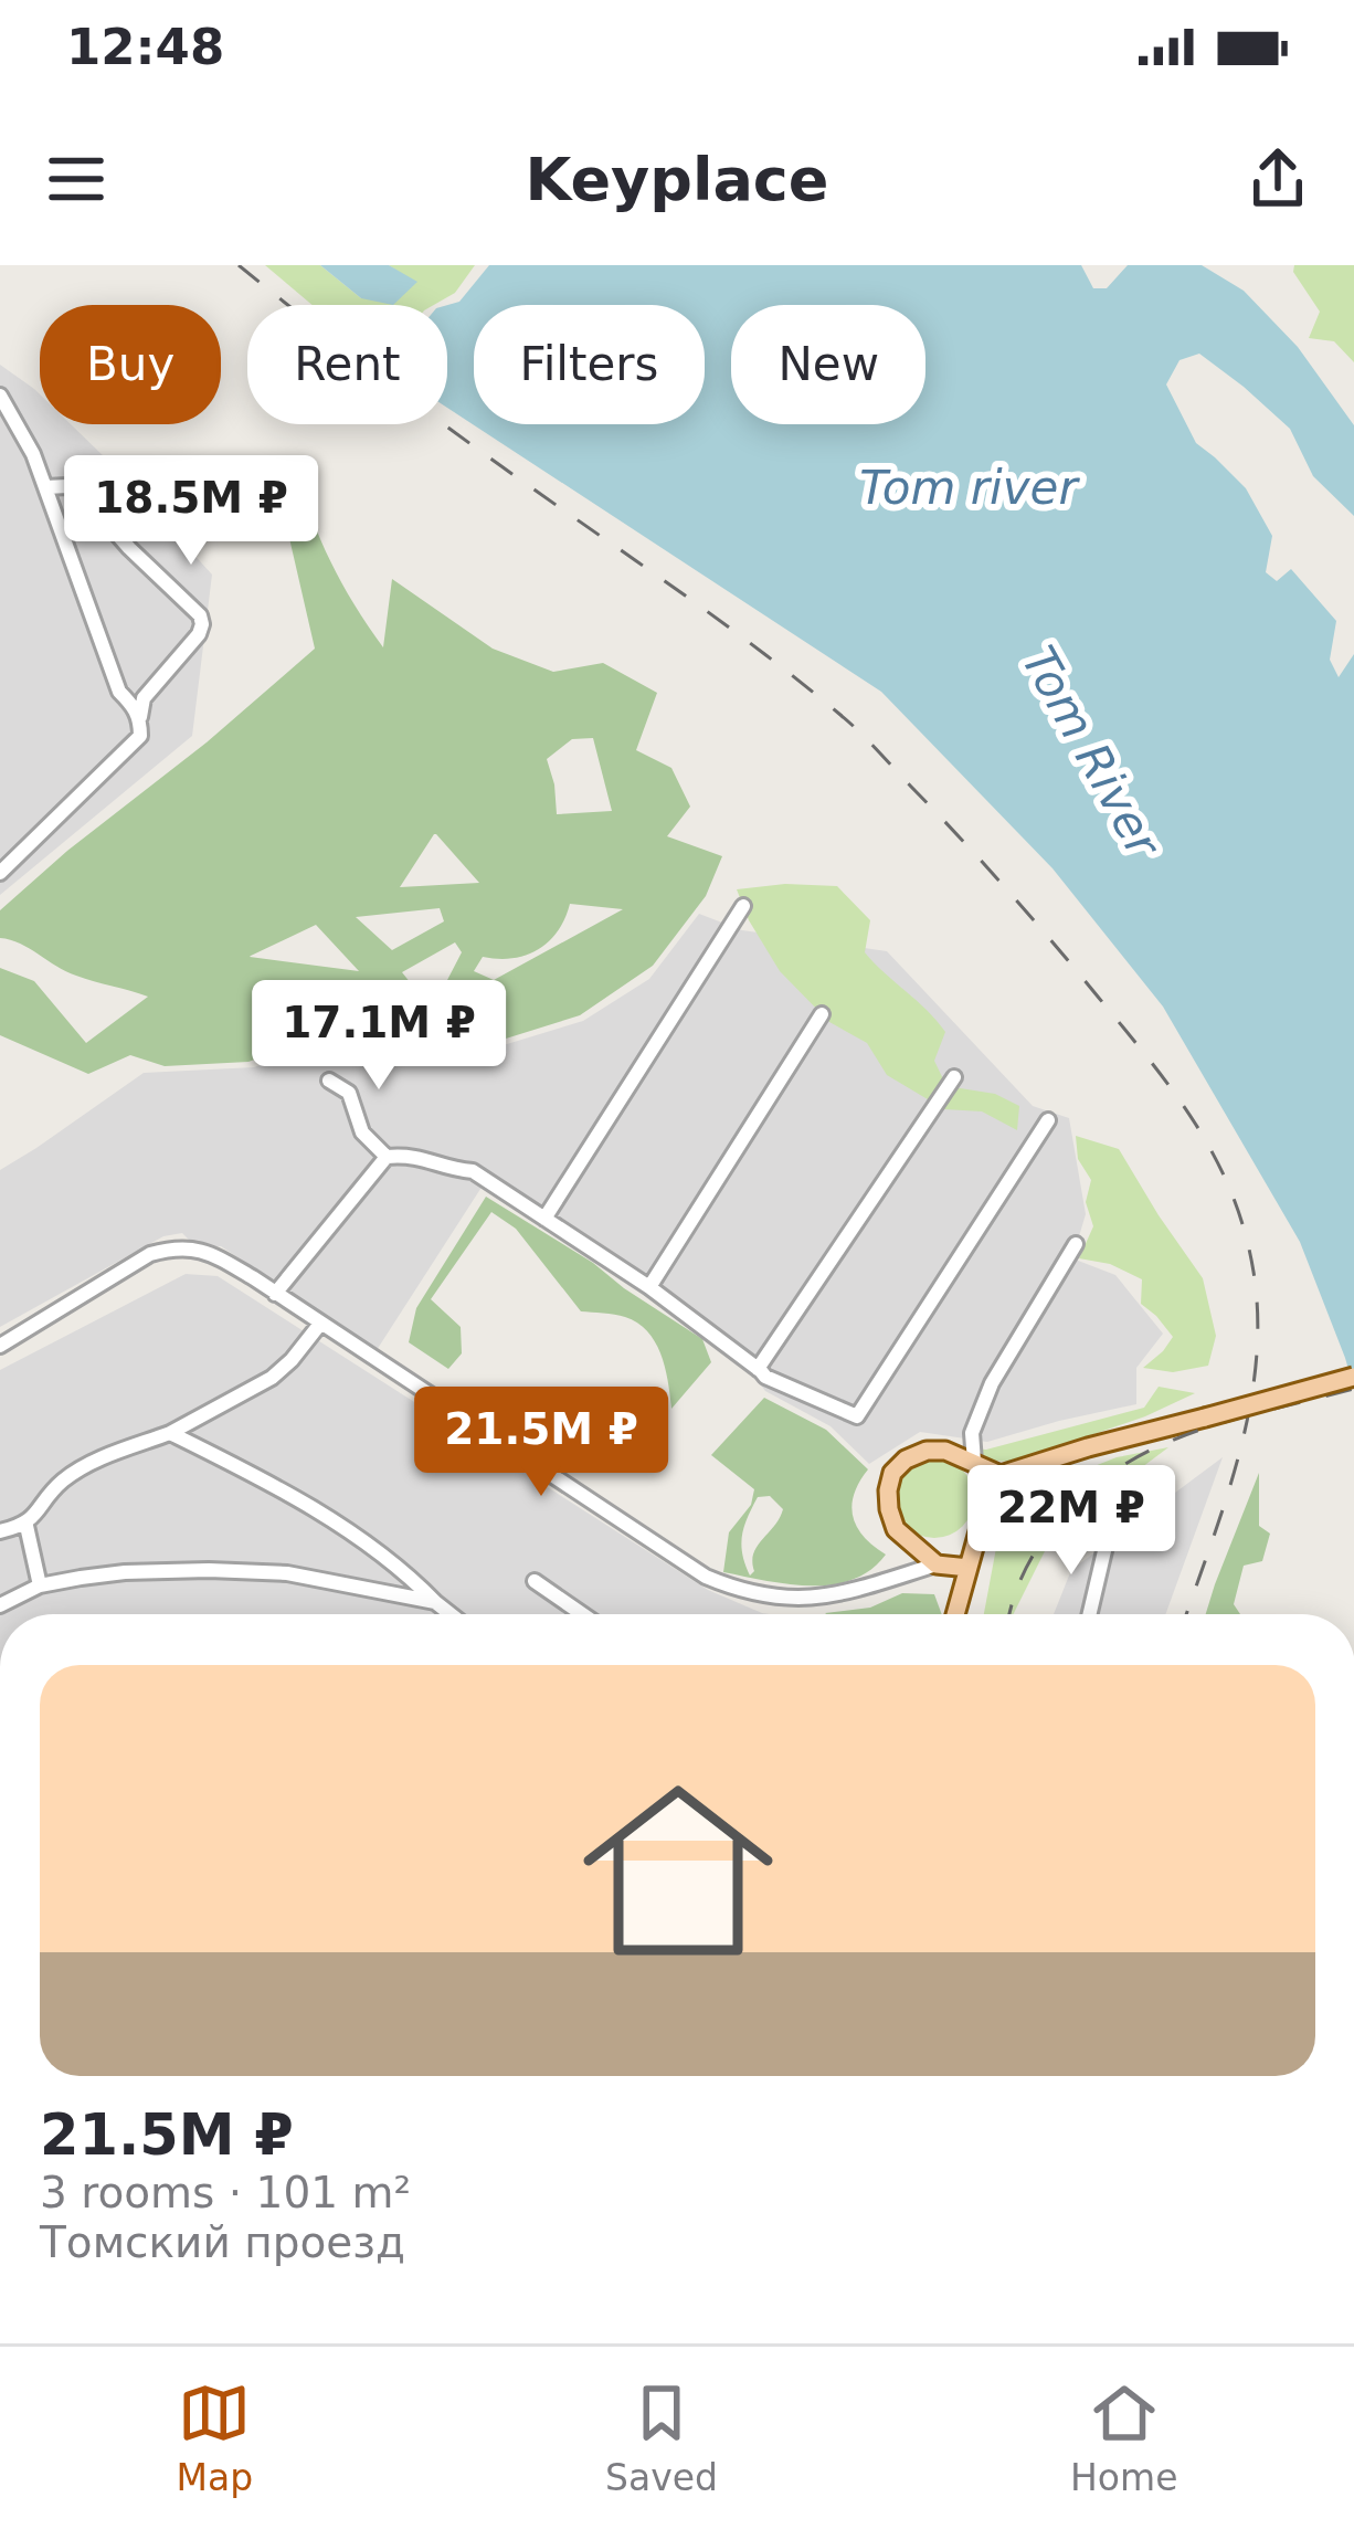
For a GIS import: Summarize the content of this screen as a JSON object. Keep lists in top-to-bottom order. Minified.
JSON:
{"water":["Tom river","Tom River"],"page":{"status":"12:48","header":"Keyplace","chip":["Buy","Rent","Filters","New"],"price":["18.5M ₽","17.1M ₽","21.5M ₽","22M ₽"],"list":[{"name":"21.5M ₽","note":"3 rooms · 101 m² · Томский проезд"}],"tabs":["Map","Saved","Home"]}}
